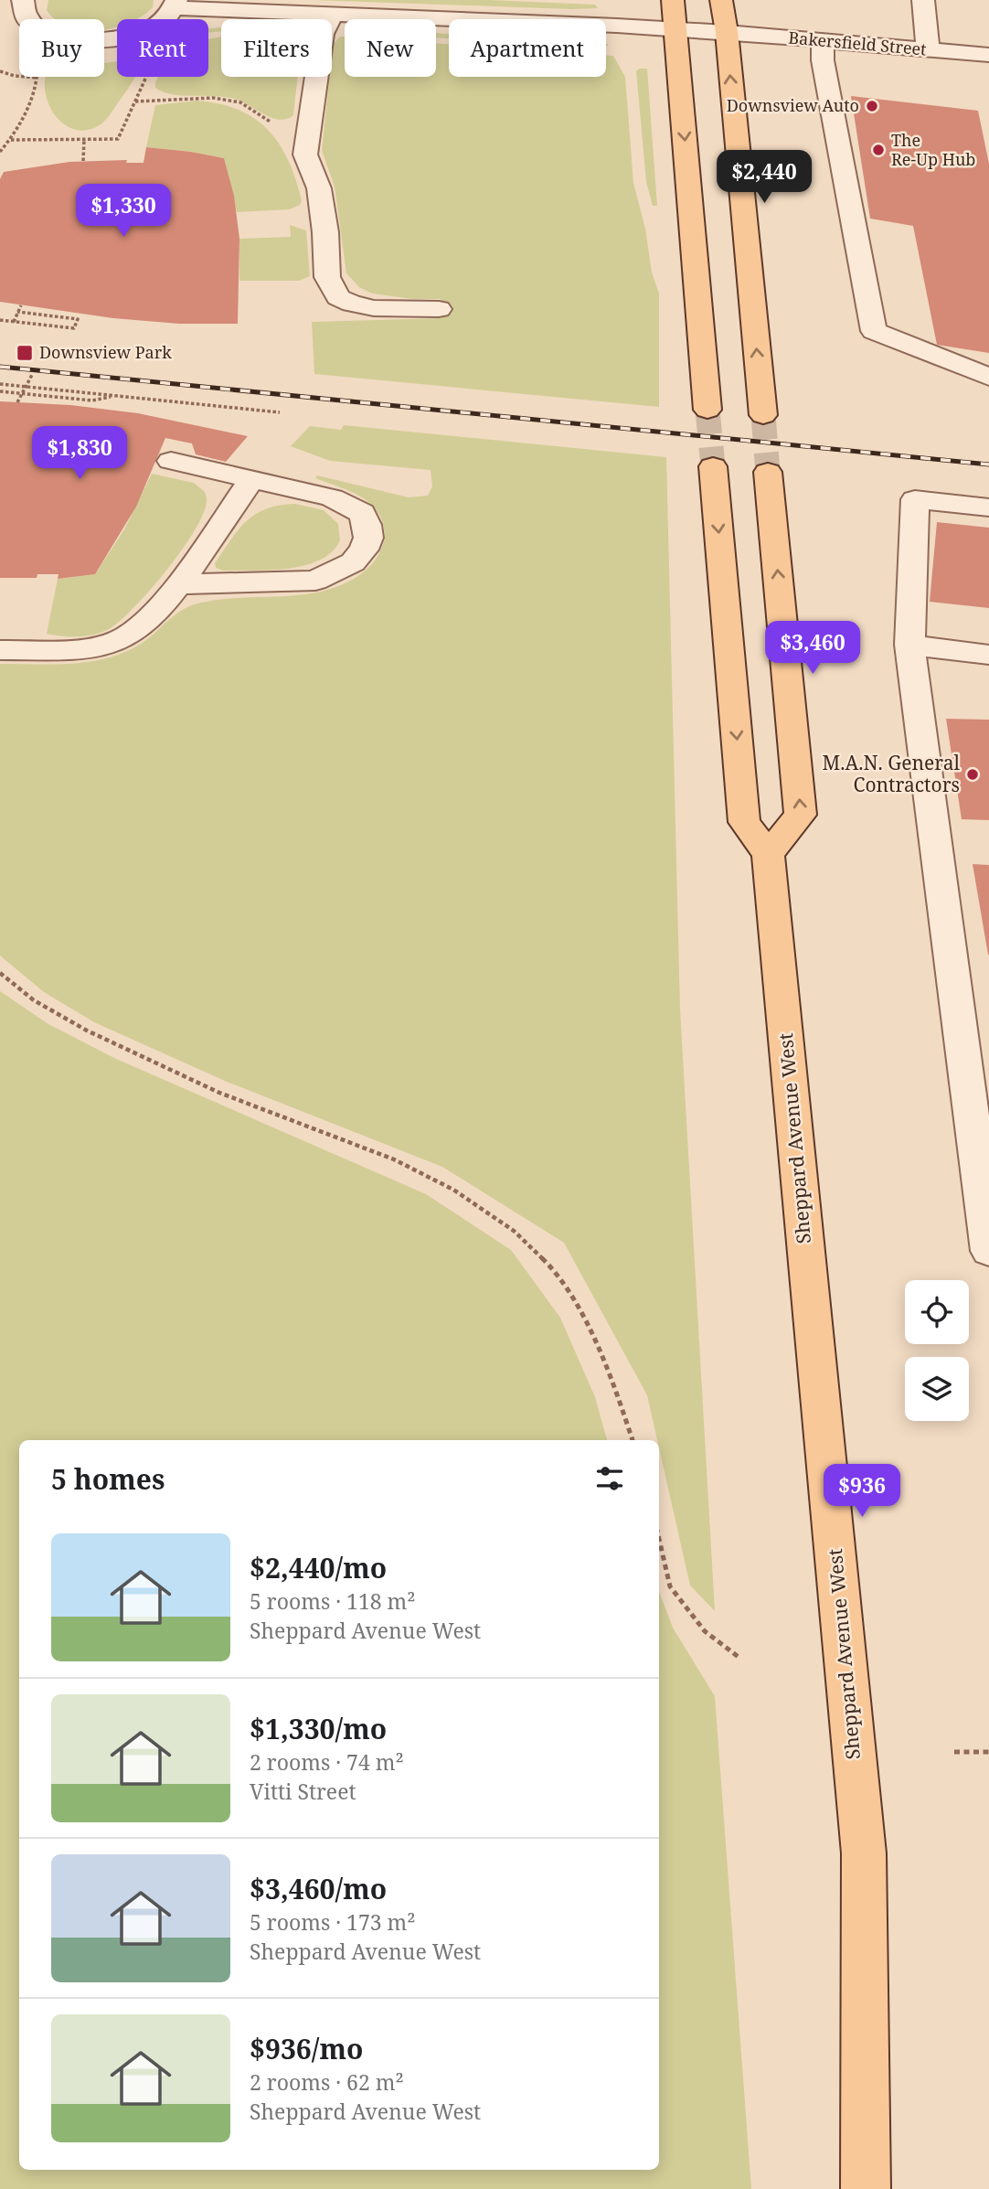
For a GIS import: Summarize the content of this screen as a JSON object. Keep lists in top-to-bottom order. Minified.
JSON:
{"streets":{"main road":["Sheppard Avenue West"],"street":["Bakersfield Street"]},"places":{"other":["Downsview Auto","The Re-Up Hub","M.A.N. General Contractors"],"transit":["Downsview Park"]},"page":{"chip":["Buy","Rent","Filters","New","Apartment"],"price":["$2,440","$1,330","$1,830","$3,460","$936"],"heading":"5 homes","list":[{"name":"$2,440/mo","note":"5 rooms · 118 m² · Sheppard Avenue West"},{"name":"$1,330/mo","note":"2 rooms · 74 m² · Vitti Street"},{"name":"$3,460/mo","note":"5 rooms · 173 m² · Sheppard Avenue West"},{"name":"$936/mo","note":"2 rooms · 62 m² · Sheppard Avenue West"}]}}
